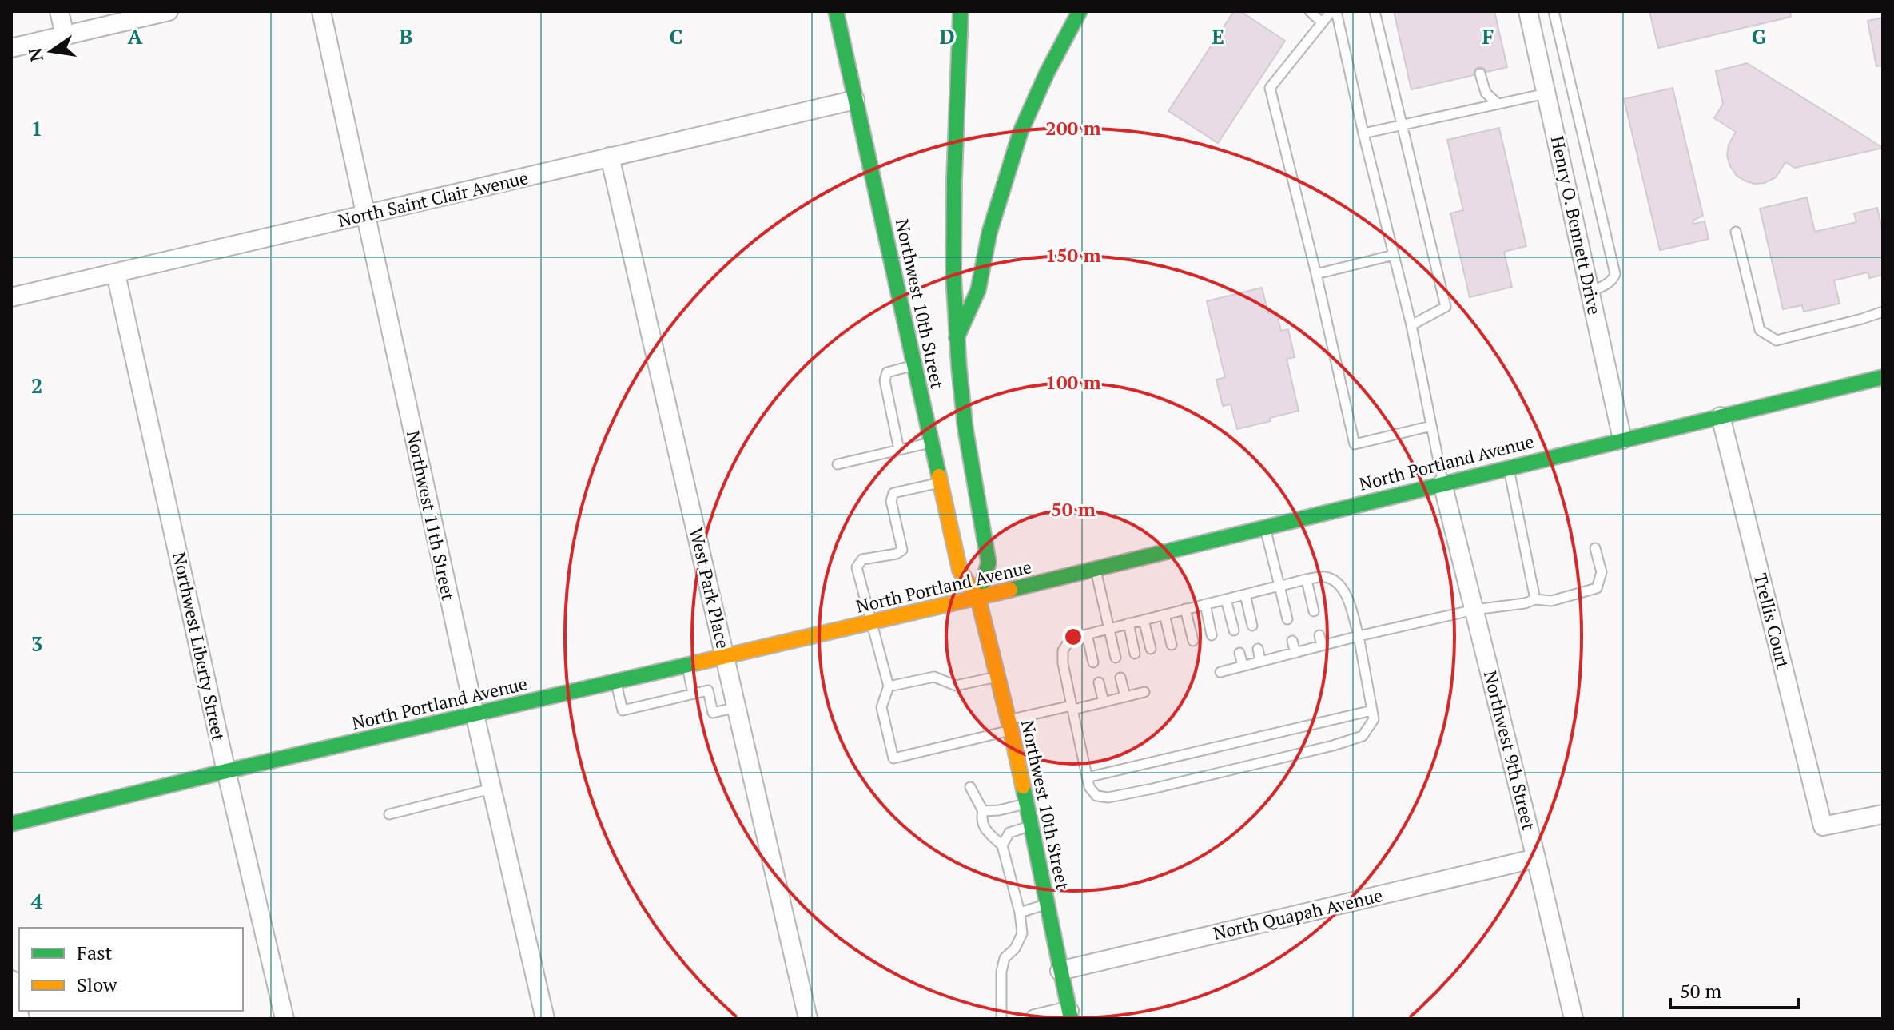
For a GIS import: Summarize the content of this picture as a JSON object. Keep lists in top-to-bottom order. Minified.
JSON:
{"streets":{"main road":["Northwest 10th Street","North Portland Avenue"],"street":["North Saint Clair Avenue","Henry O. Bennett Drive","Northwest 11th Street","West Park Place","Trellis Court","Northwest Liberty Street","Northwest 9th Street","North Quapah Avenue"]},"crossings":[["North Saint Clair Avenue","Northwest 10th Street"],["North Saint Clair Avenue","Northwest 11th Street"],["North Saint Clair Avenue","West Park Place"],["North Saint Clair Avenue","Northwest Liberty Street"],["Henry O. Bennett Drive","North Portland Avenue"],["Northwest 10th Street","North Portland Avenue"],["Northwest 10th Street","North Quapah Avenue"],["North Portland Avenue","Northwest 11th Street"],["North Portland Avenue","West Park Place"],["North Portland Avenue","Trellis Court"],["North Portland Avenue","Northwest Liberty Street"],["North Portland Avenue","Northwest 9th Street"],["Northwest 9th Street","North Quapah Avenue"]],"legend":["Fast","Slow"],"scale_bar":"50 m","north":"left","grid":{"columns":["A","B","C","D","E","F","G"],"rows":["1","2","3","4"]},"rings":["200 m","150 m","100 m","50 m"]}
